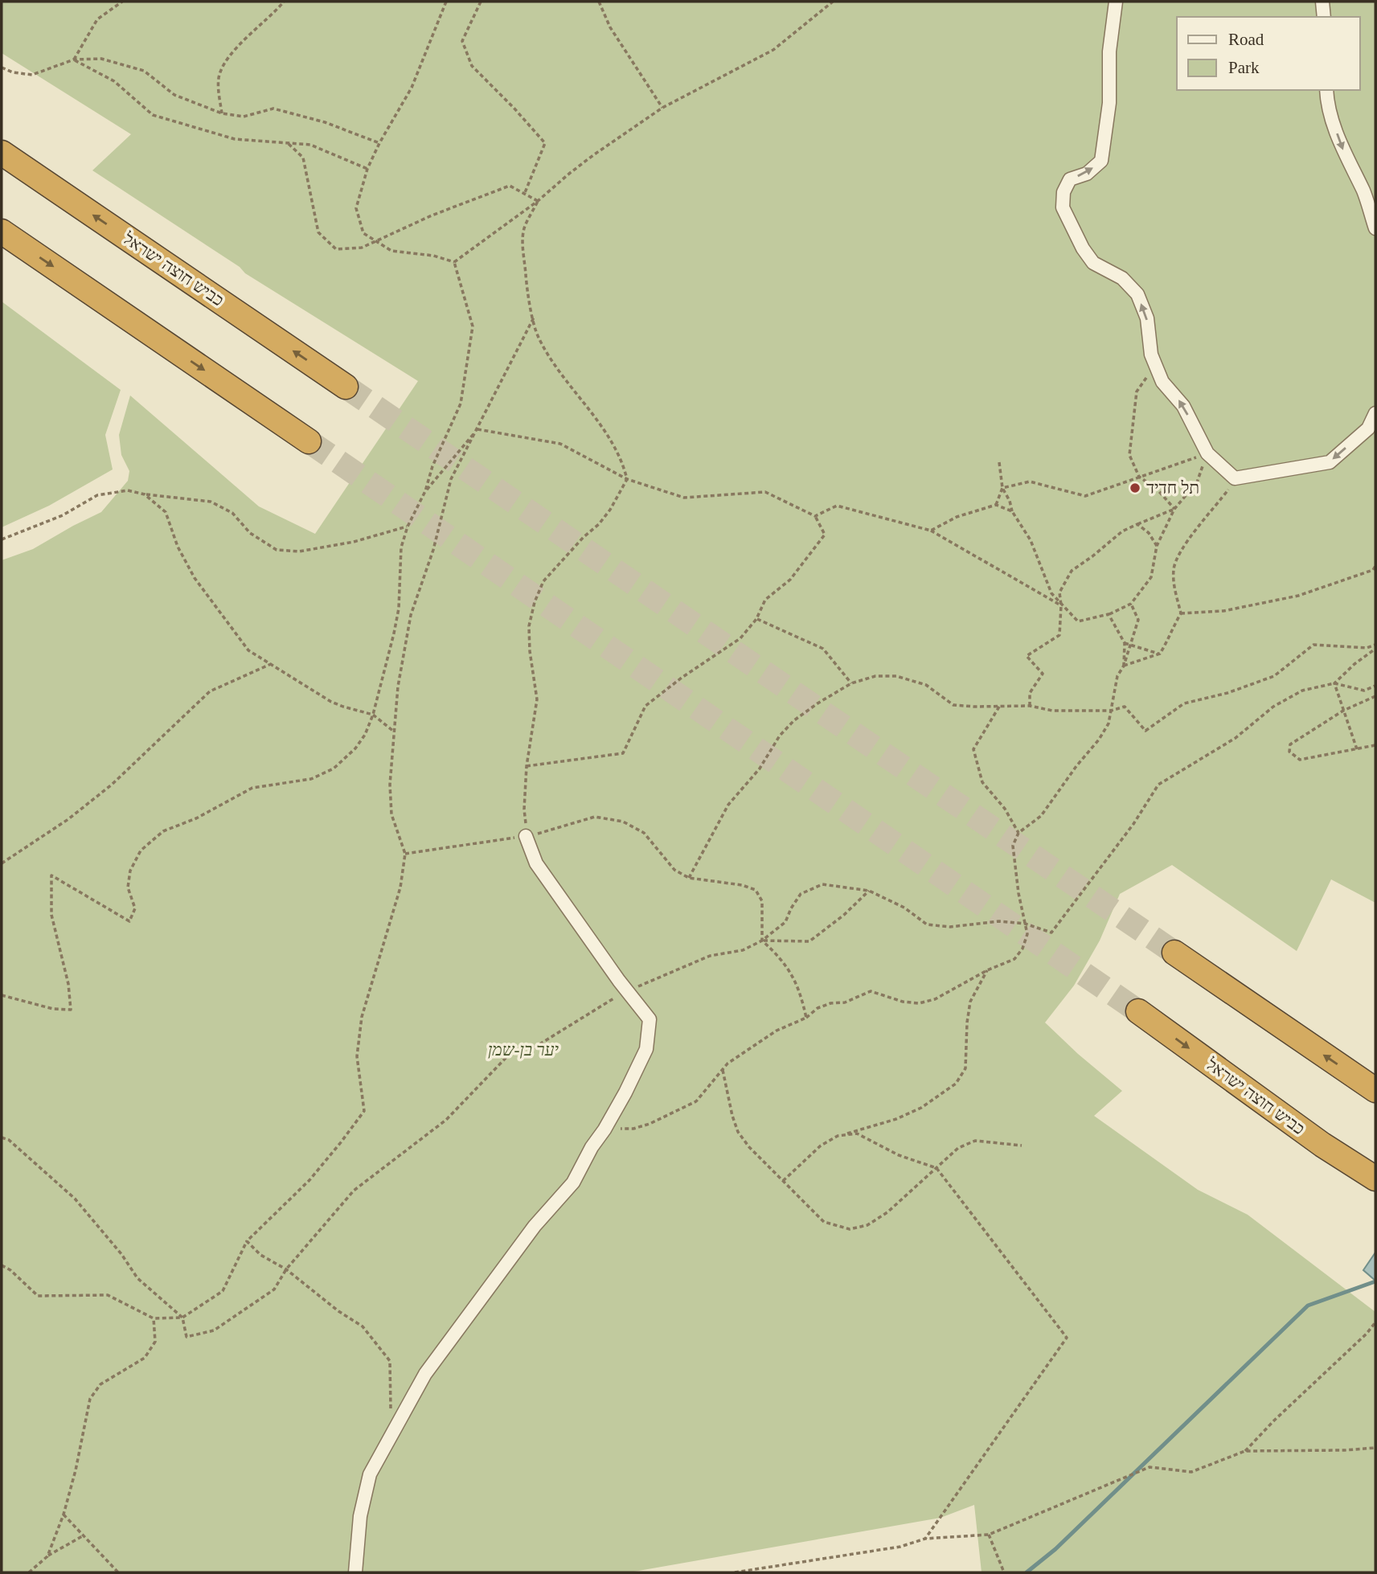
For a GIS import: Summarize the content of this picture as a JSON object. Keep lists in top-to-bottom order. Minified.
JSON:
{"streets":{"highway":["כביש חוצה ישראל"]},"parks":["יער בן-שמן"],"places":["תל חדיד"],"legend":["Road","Park"]}
